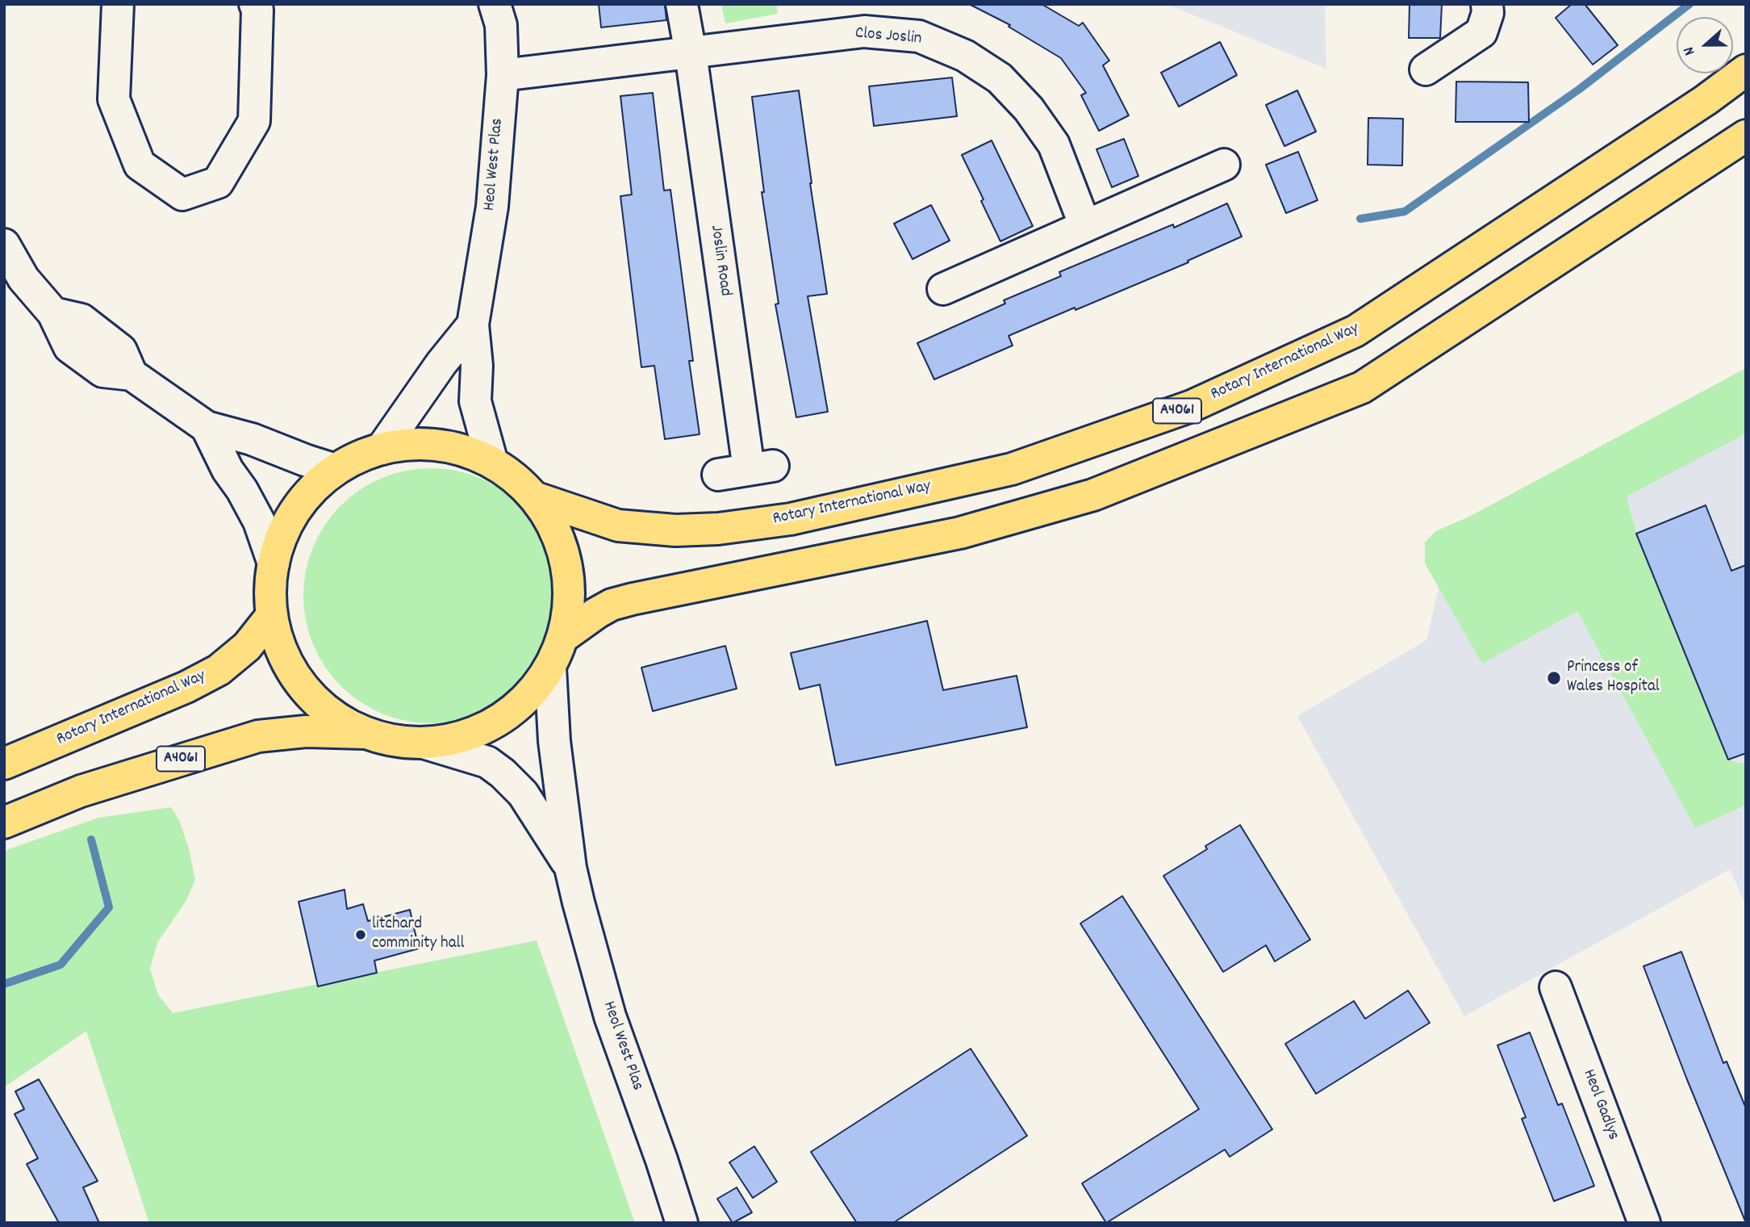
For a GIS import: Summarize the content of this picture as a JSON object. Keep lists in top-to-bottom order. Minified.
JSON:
{"streets":{"main road":["Rotary International Way","A4061"],"street":["Clos Joslin","Heol West Plas","Joslin Road","Heol Gadlys"]},"crossings":[["Clos Joslin","Joslin Road"]],"places":["Princess of Wales Hospital","litchard comminity hall"],"north":"left"}
